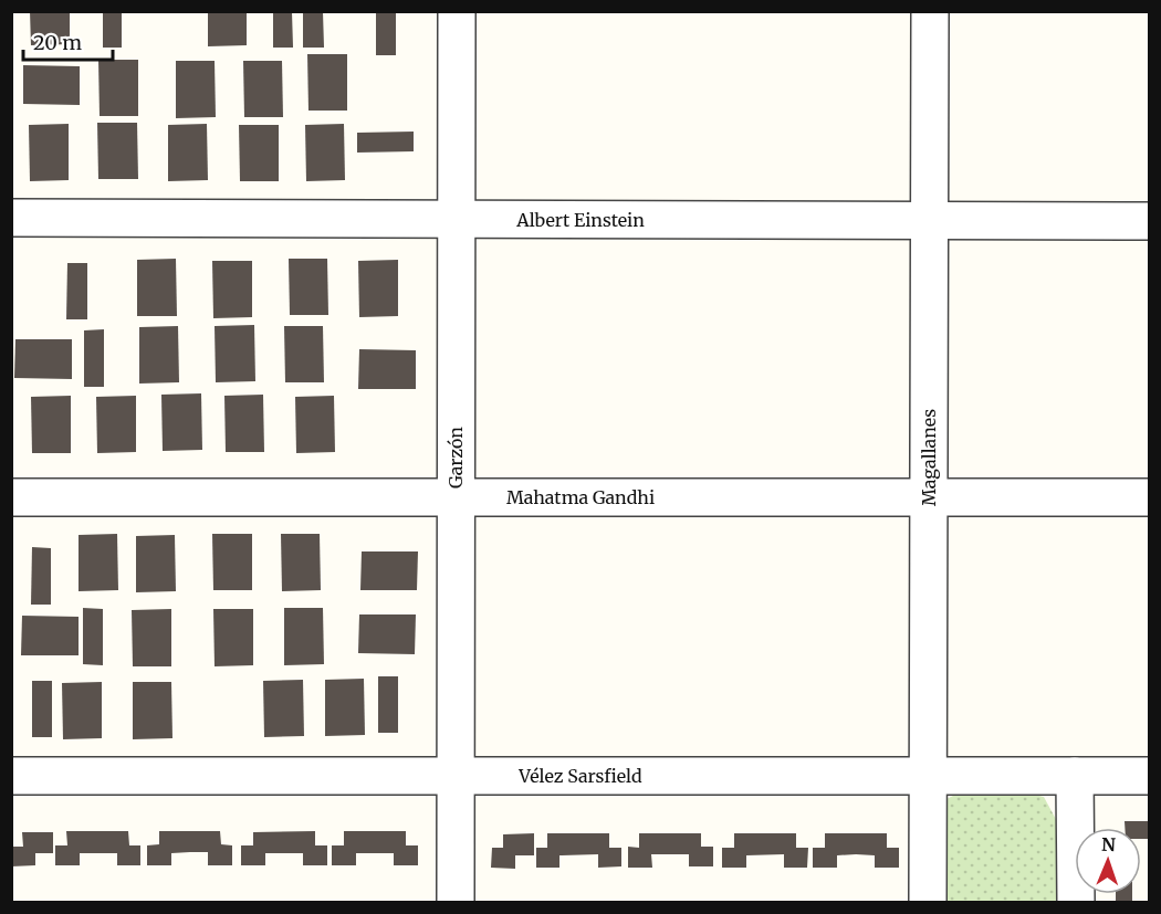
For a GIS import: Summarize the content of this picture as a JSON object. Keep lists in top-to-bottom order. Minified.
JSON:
{"streets":{"street":["Albert Einstein","Garzón","Magallanes","Mahatma Gandhi","Vélez Sarsfield"]},"crossings":[["Albert Einstein","Garzón"],["Albert Einstein","Magallanes"],["Garzón","Mahatma Gandhi"],["Garzón","Vélez Sarsfield"],["Magallanes","Mahatma Gandhi"],["Magallanes","Vélez Sarsfield"]],"scale_bar":"20 m","north":"top"}
